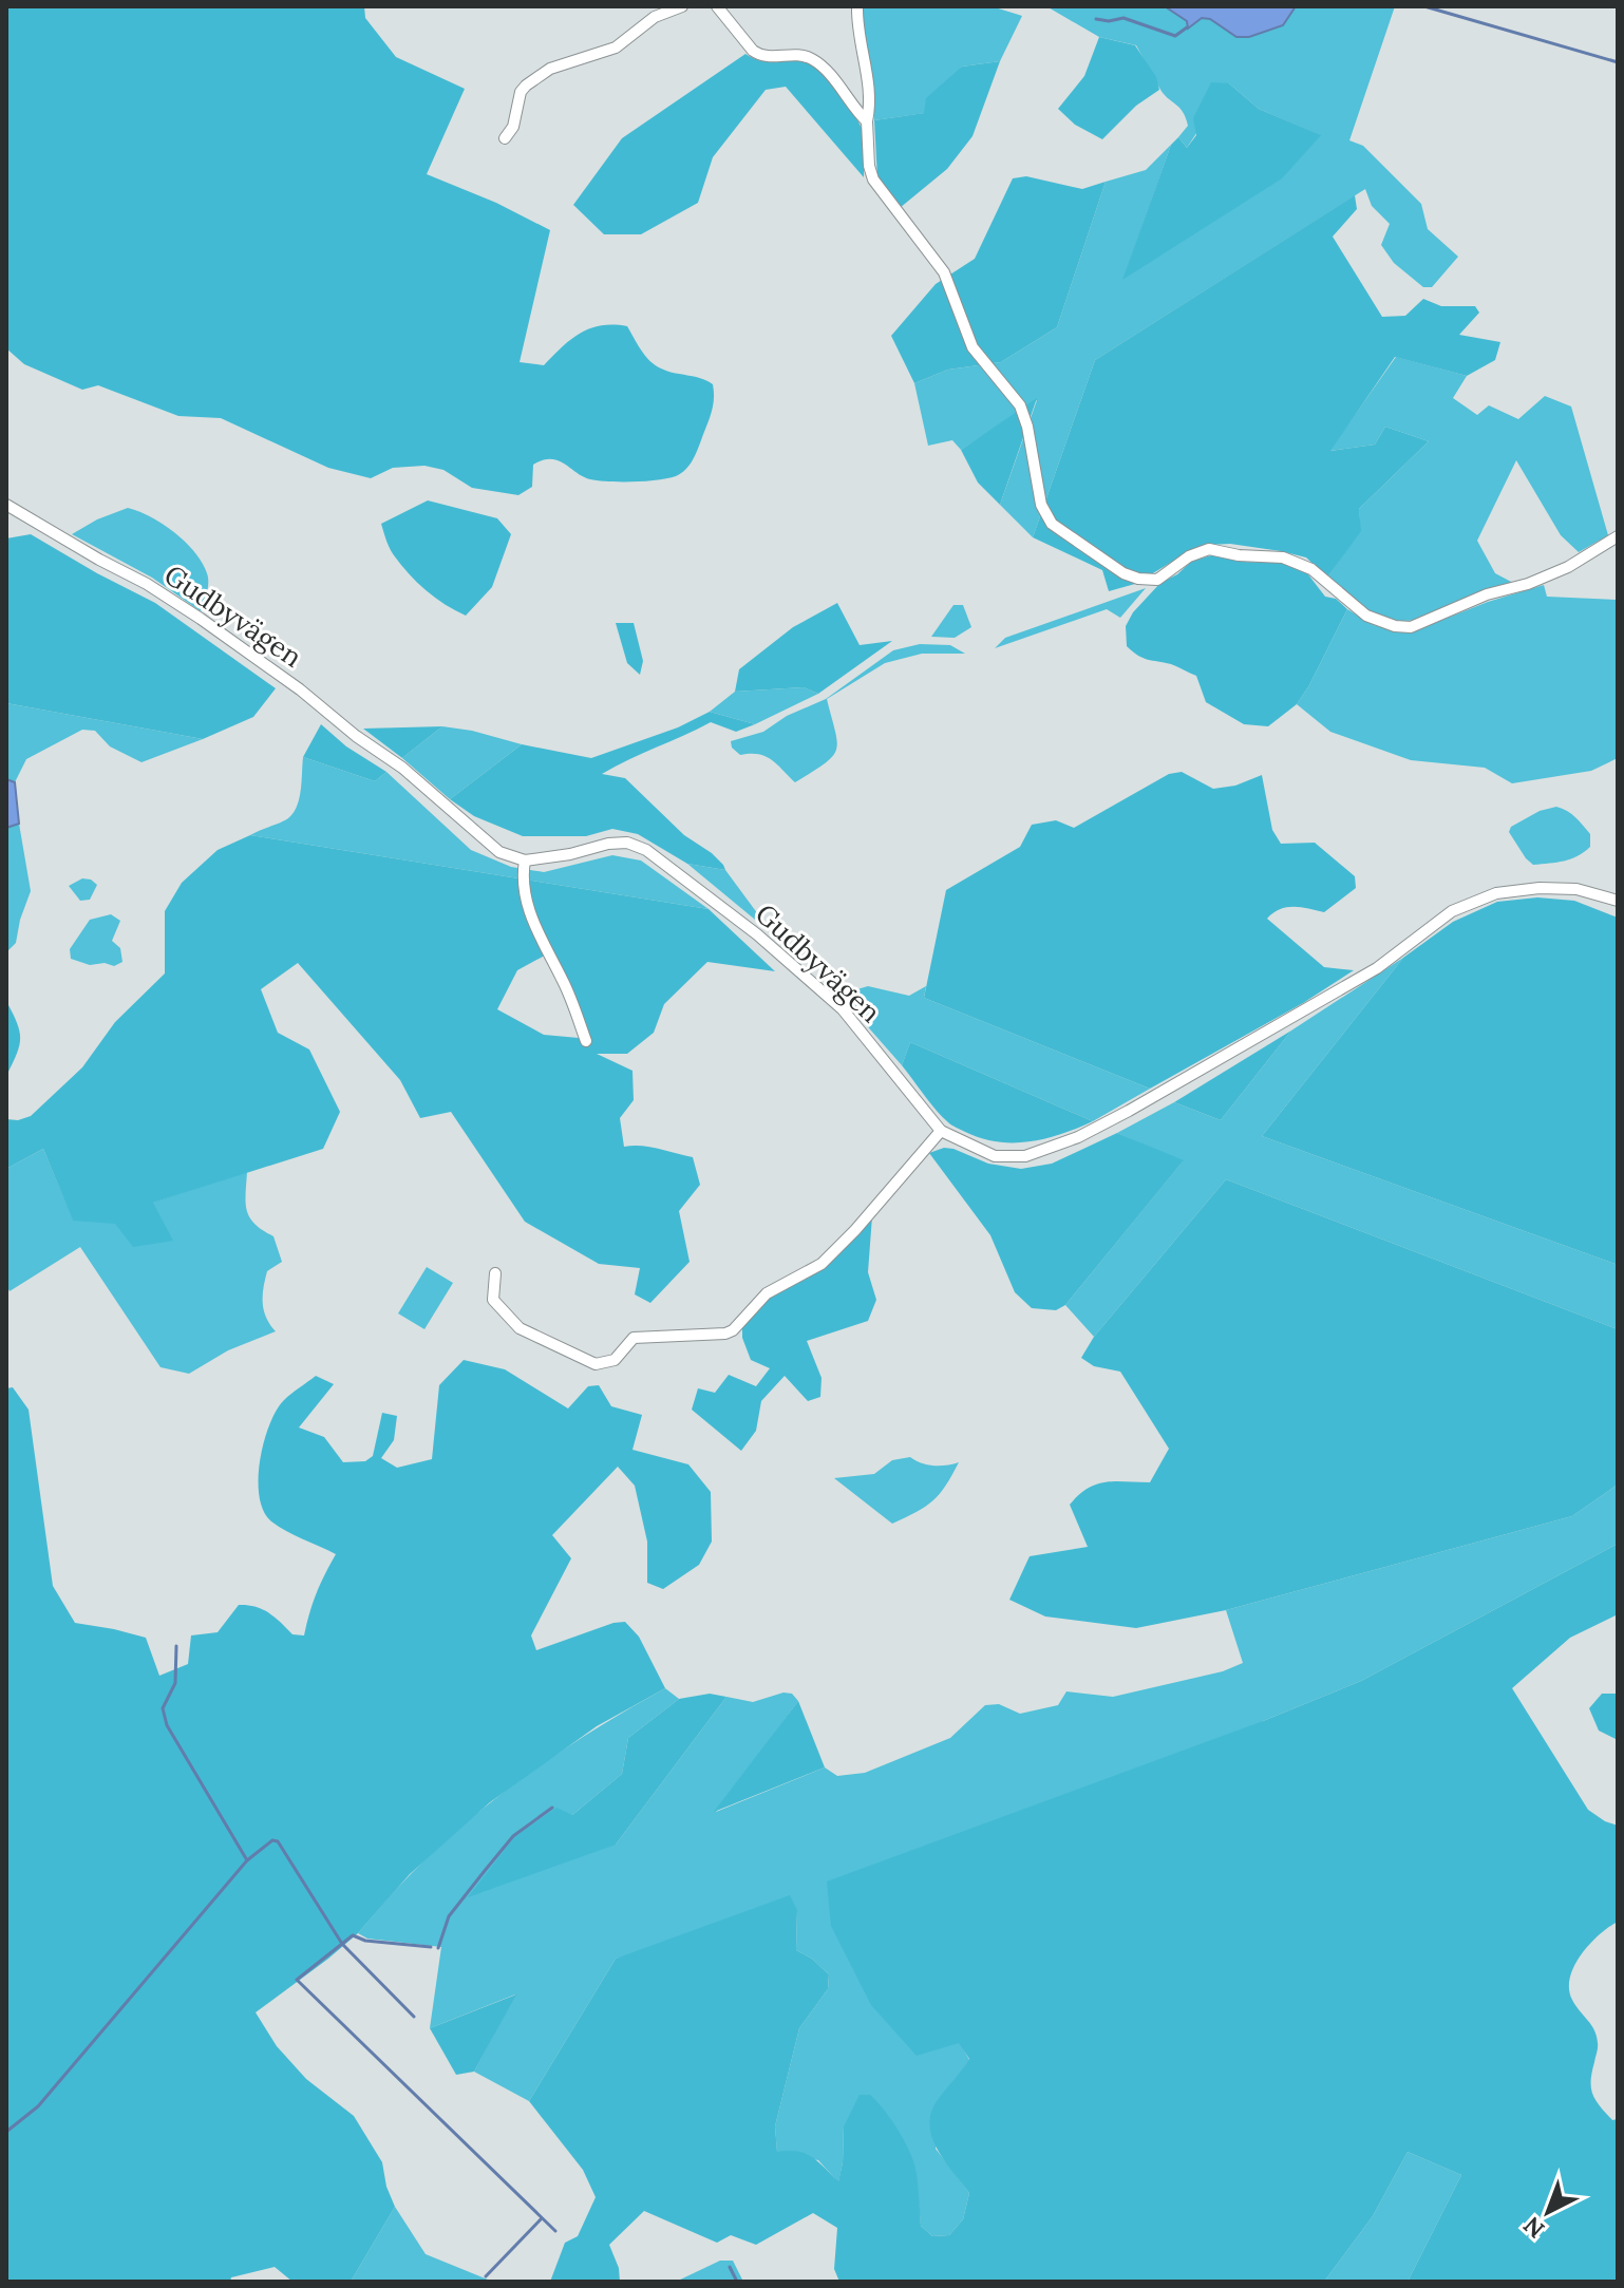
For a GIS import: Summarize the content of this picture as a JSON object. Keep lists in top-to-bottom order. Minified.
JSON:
{"streets":{"street":["Gudbyvägen"]},"north":"bottom left"}
